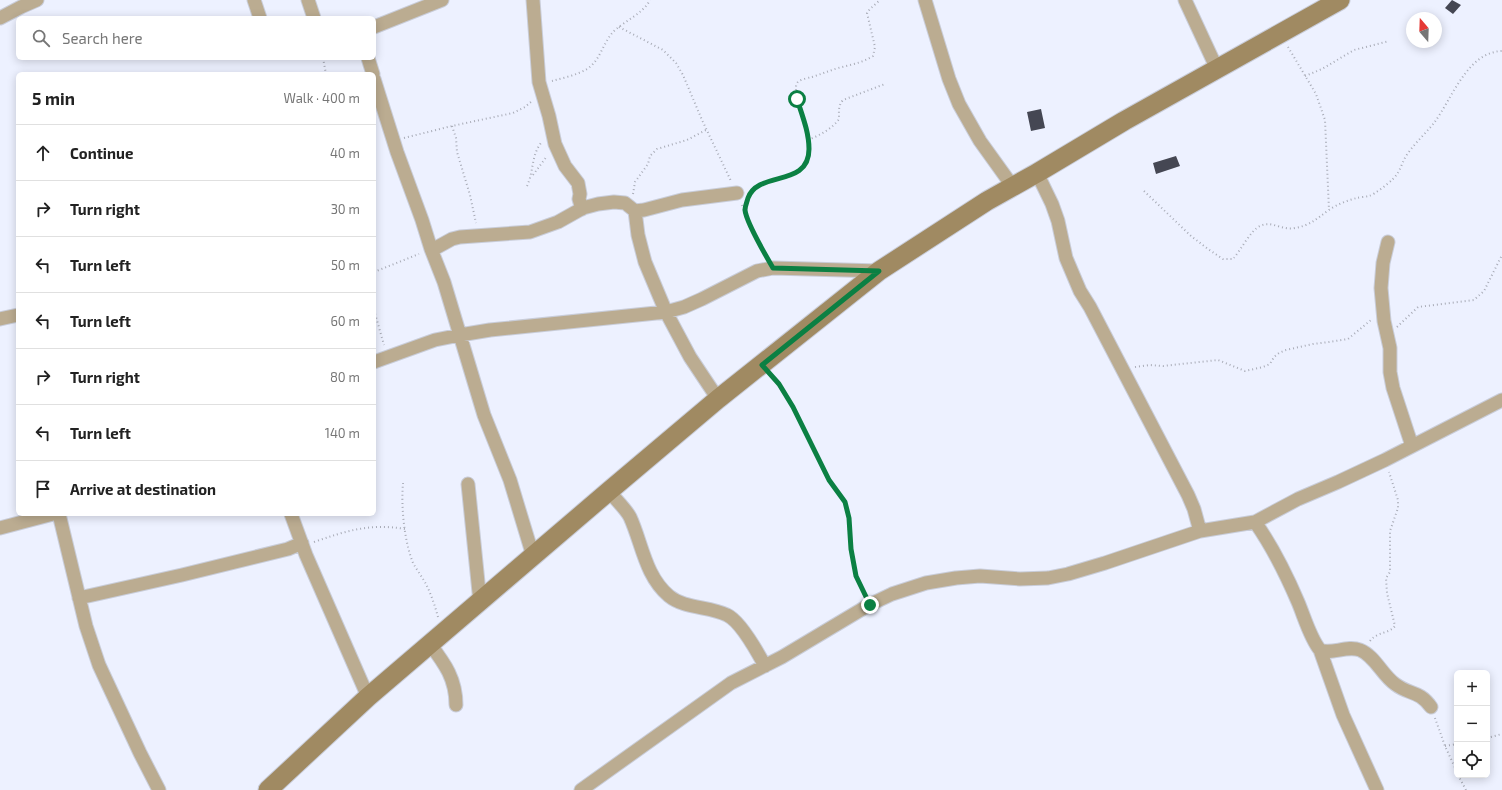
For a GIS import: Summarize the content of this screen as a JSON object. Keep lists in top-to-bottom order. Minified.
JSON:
{"north":"top","page":{"search":"Search here","heading":["5 min","Walk · 400 m"],"list":[["Continue","40 m"],["Turn right","30 m"],["Turn left","50 m"],["Turn left","60 m"],["Turn right","80 m"],["Turn left","140 m"],"Arrive at destination"],"map_buttons":["+","−"]}}
